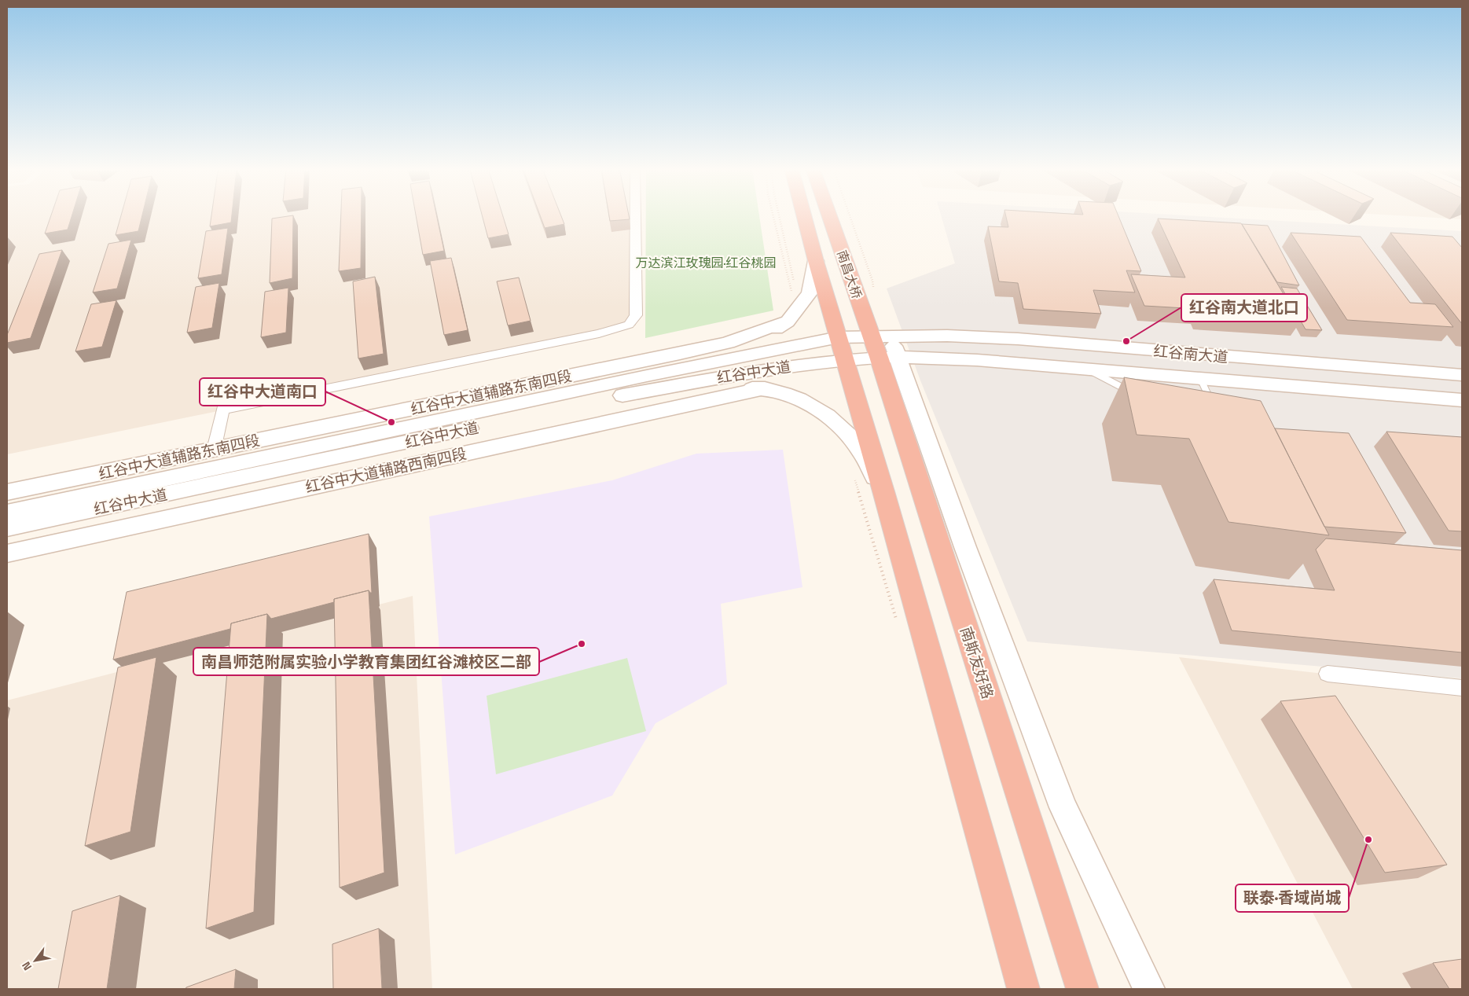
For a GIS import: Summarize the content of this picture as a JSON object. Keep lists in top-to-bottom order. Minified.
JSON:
{"streets":{"highway":["南昌大桥","南斯友好路"],"main road":["红谷南大道","红谷中大道","红谷中大道辅路东南四段","红谷中大道辅路西南四段"]},"crossings":[["南昌大桥","红谷南大道"],["南昌大桥","红谷中大道"],["南昌大桥","南斯友好路"],["红谷南大道","红谷中大道"],["红谷南大道","南斯友好路"],["红谷中大道","南斯友好路"]],"parks":["万达滨江玫瑰园·红谷桃园"],"places":["红谷南大道北口","红谷中大道南口","南昌师范附属实验小学教育集团红谷滩校区二部","联泰·香域尚城"],"north":"bottom left"}
